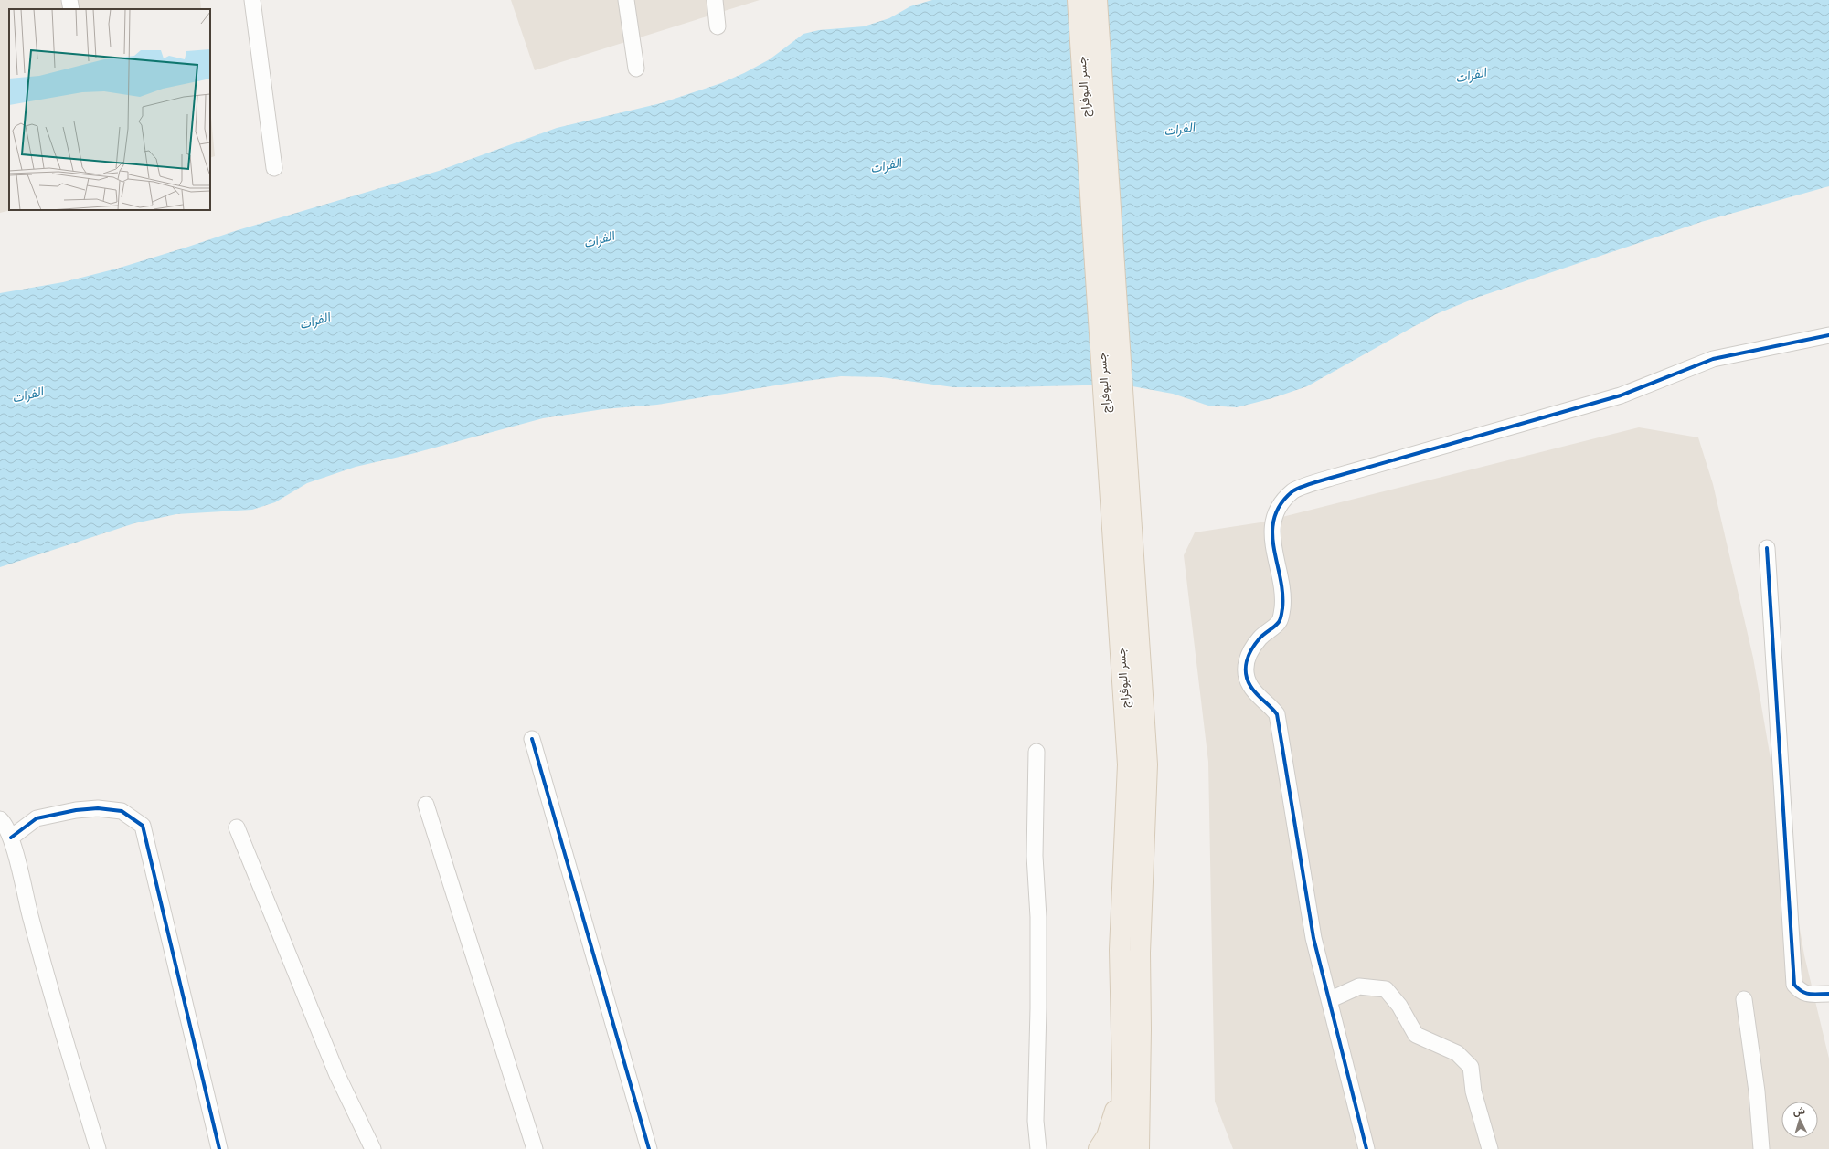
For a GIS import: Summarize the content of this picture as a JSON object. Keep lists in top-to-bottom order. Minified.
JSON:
{"streets":{"main road":["جسر البوفراج"]},"water":["الفرات"],"north":"top"}
